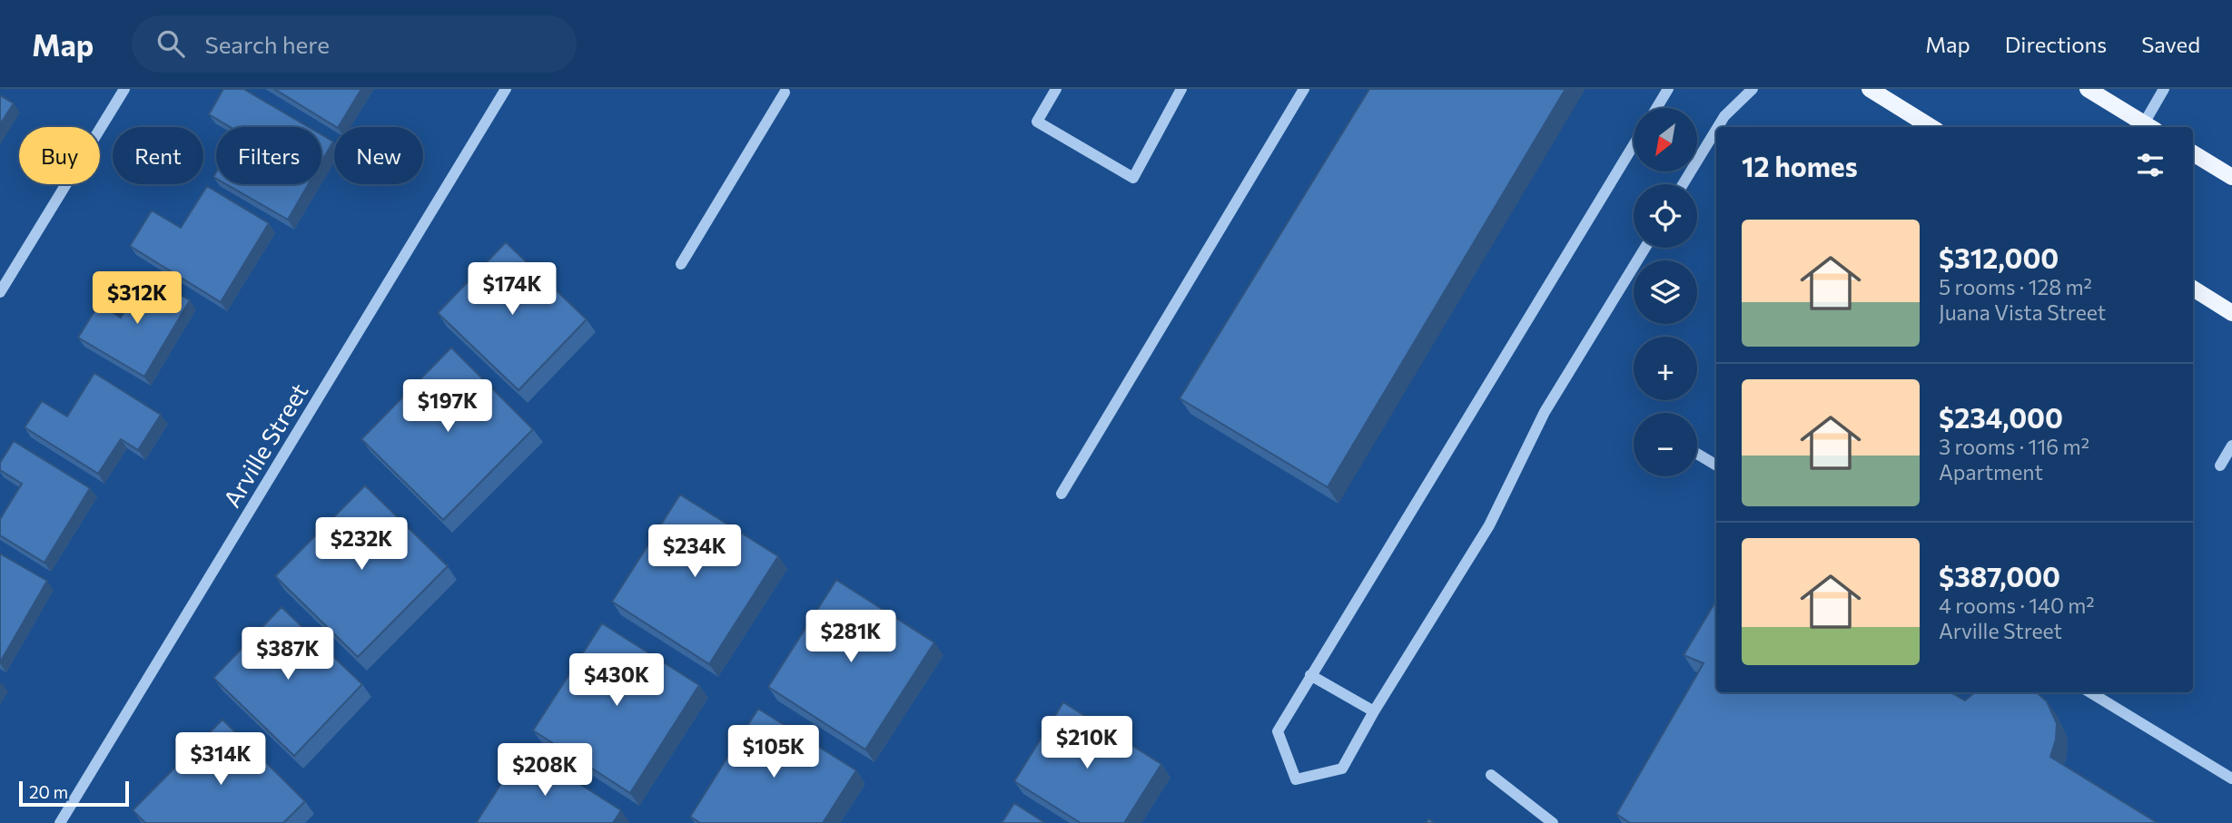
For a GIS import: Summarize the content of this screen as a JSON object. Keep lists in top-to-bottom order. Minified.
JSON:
{"streets":{"street":["Arville Street"]},"scale_bar":"20 m","north":"bottom left","page":{"header":"Map","search":"Search here","nav":["Map","Directions","Saved"],"map_buttons":["+","−"],"chip":["Buy","Rent","Filters","New"],"heading":"12 homes","list":[{"name":"$312,000","note":"5 rooms · 128 m² · Juana Vista Street"},{"name":"$234,000","note":"3 rooms · 116 m² · Apartment"},{"name":"$387,000","note":"4 rooms · 140 m² · Arville Street"}],"price":["$174K","$312K","$197K","$232K","$234K","$281K","$387K","$430K","$210K","$105K","$314K","$208K"],"scale":"20 m"}}
